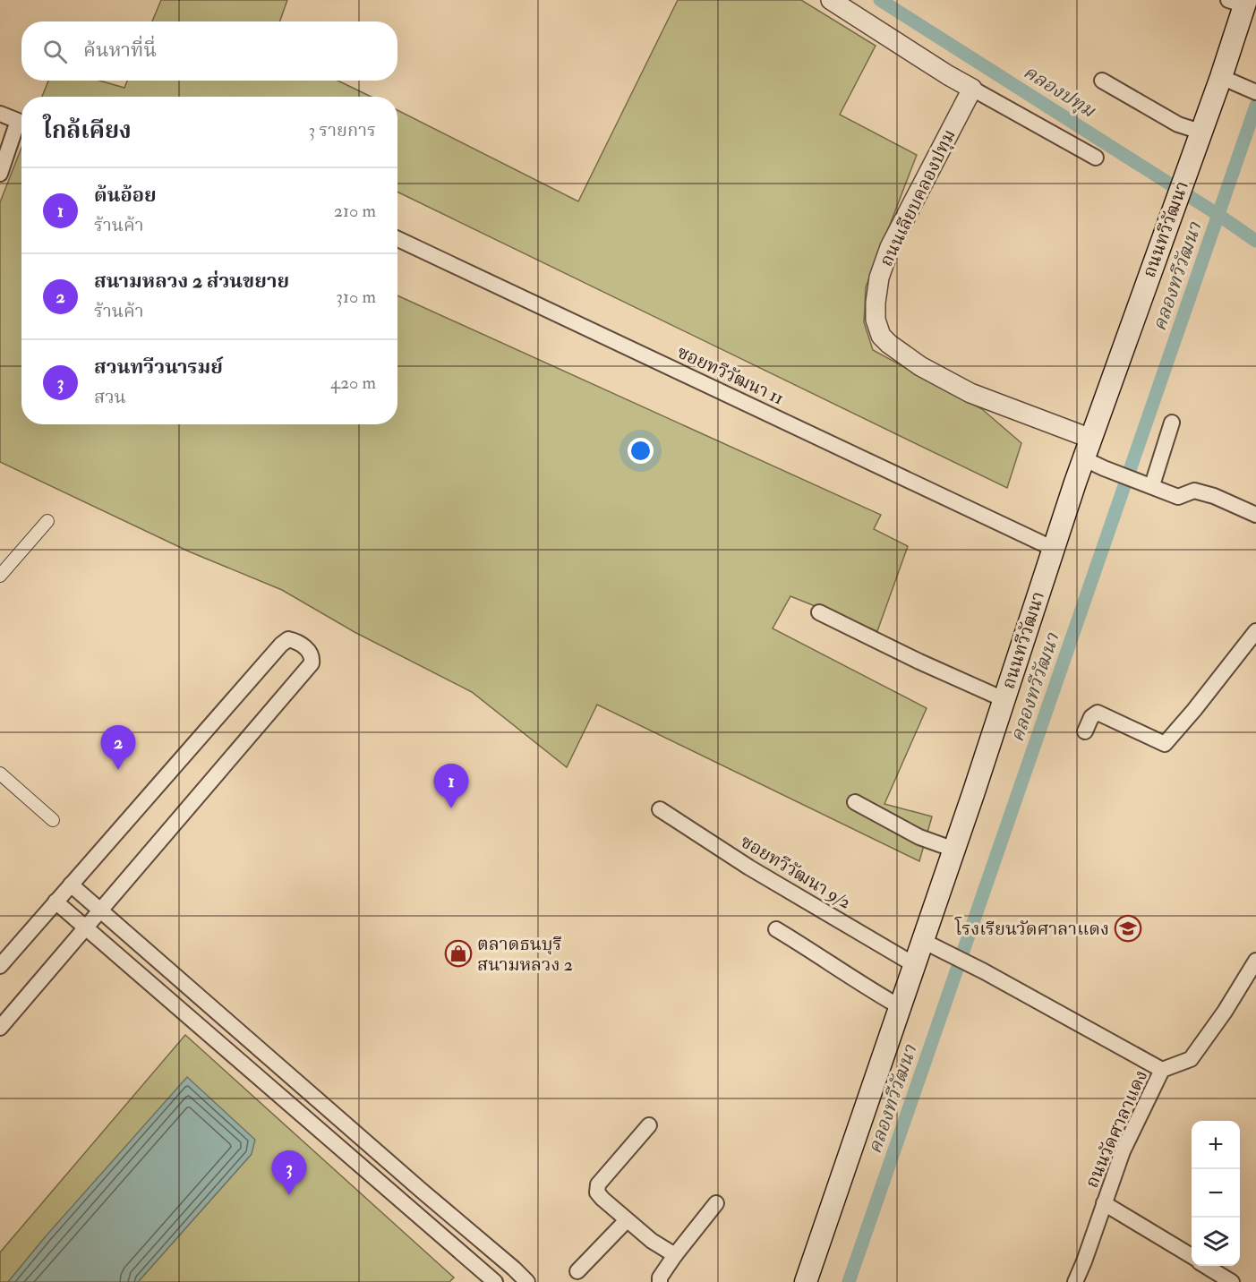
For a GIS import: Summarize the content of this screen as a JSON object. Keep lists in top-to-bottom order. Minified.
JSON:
{"streets":{"main road":["ถนนทวีวัฒนา"],"street":["ถนนเลียบคลองปทุม","ซอยทวีวัฒนา 11","ซอยทวีวัฒนา 9/2","ถนนวัดศาลาแดง"]},"crossings":[["ถนนเลียบคลองปทุม","ถนนทวีวัฒนา"],["ถนนทวีวัฒนา","ซอยทวีวัฒนา 11"],["ถนนทวีวัฒนา","ซอยทวีวัฒนา 9/2"]],"water":["คลองปทุม","คลองทวีวัฒนา"],"places":{"school or university":["โรงเรียนวัดศาลาแดง"],"shop":["ตลาดธนบุรี สนามหลวง 2"]},"page":{"search":"ค้นหาที่นี่","heading":["ใกล้เคียง","3 รายการ"],"list":[{"mark":"1","name":"ต้นอ้อย","note":"ร้านค้า","value":"210 m"},{"mark":"2","name":"สนามหลวง 2 ส่วนขยาย","note":"ร้านค้า","value":"310 m"},{"mark":"3","name":"สวนทวีวนารมย์","note":"สวน","value":"420 m"}],"pins":["2","1","3"],"map_buttons":["+","−"]}}
